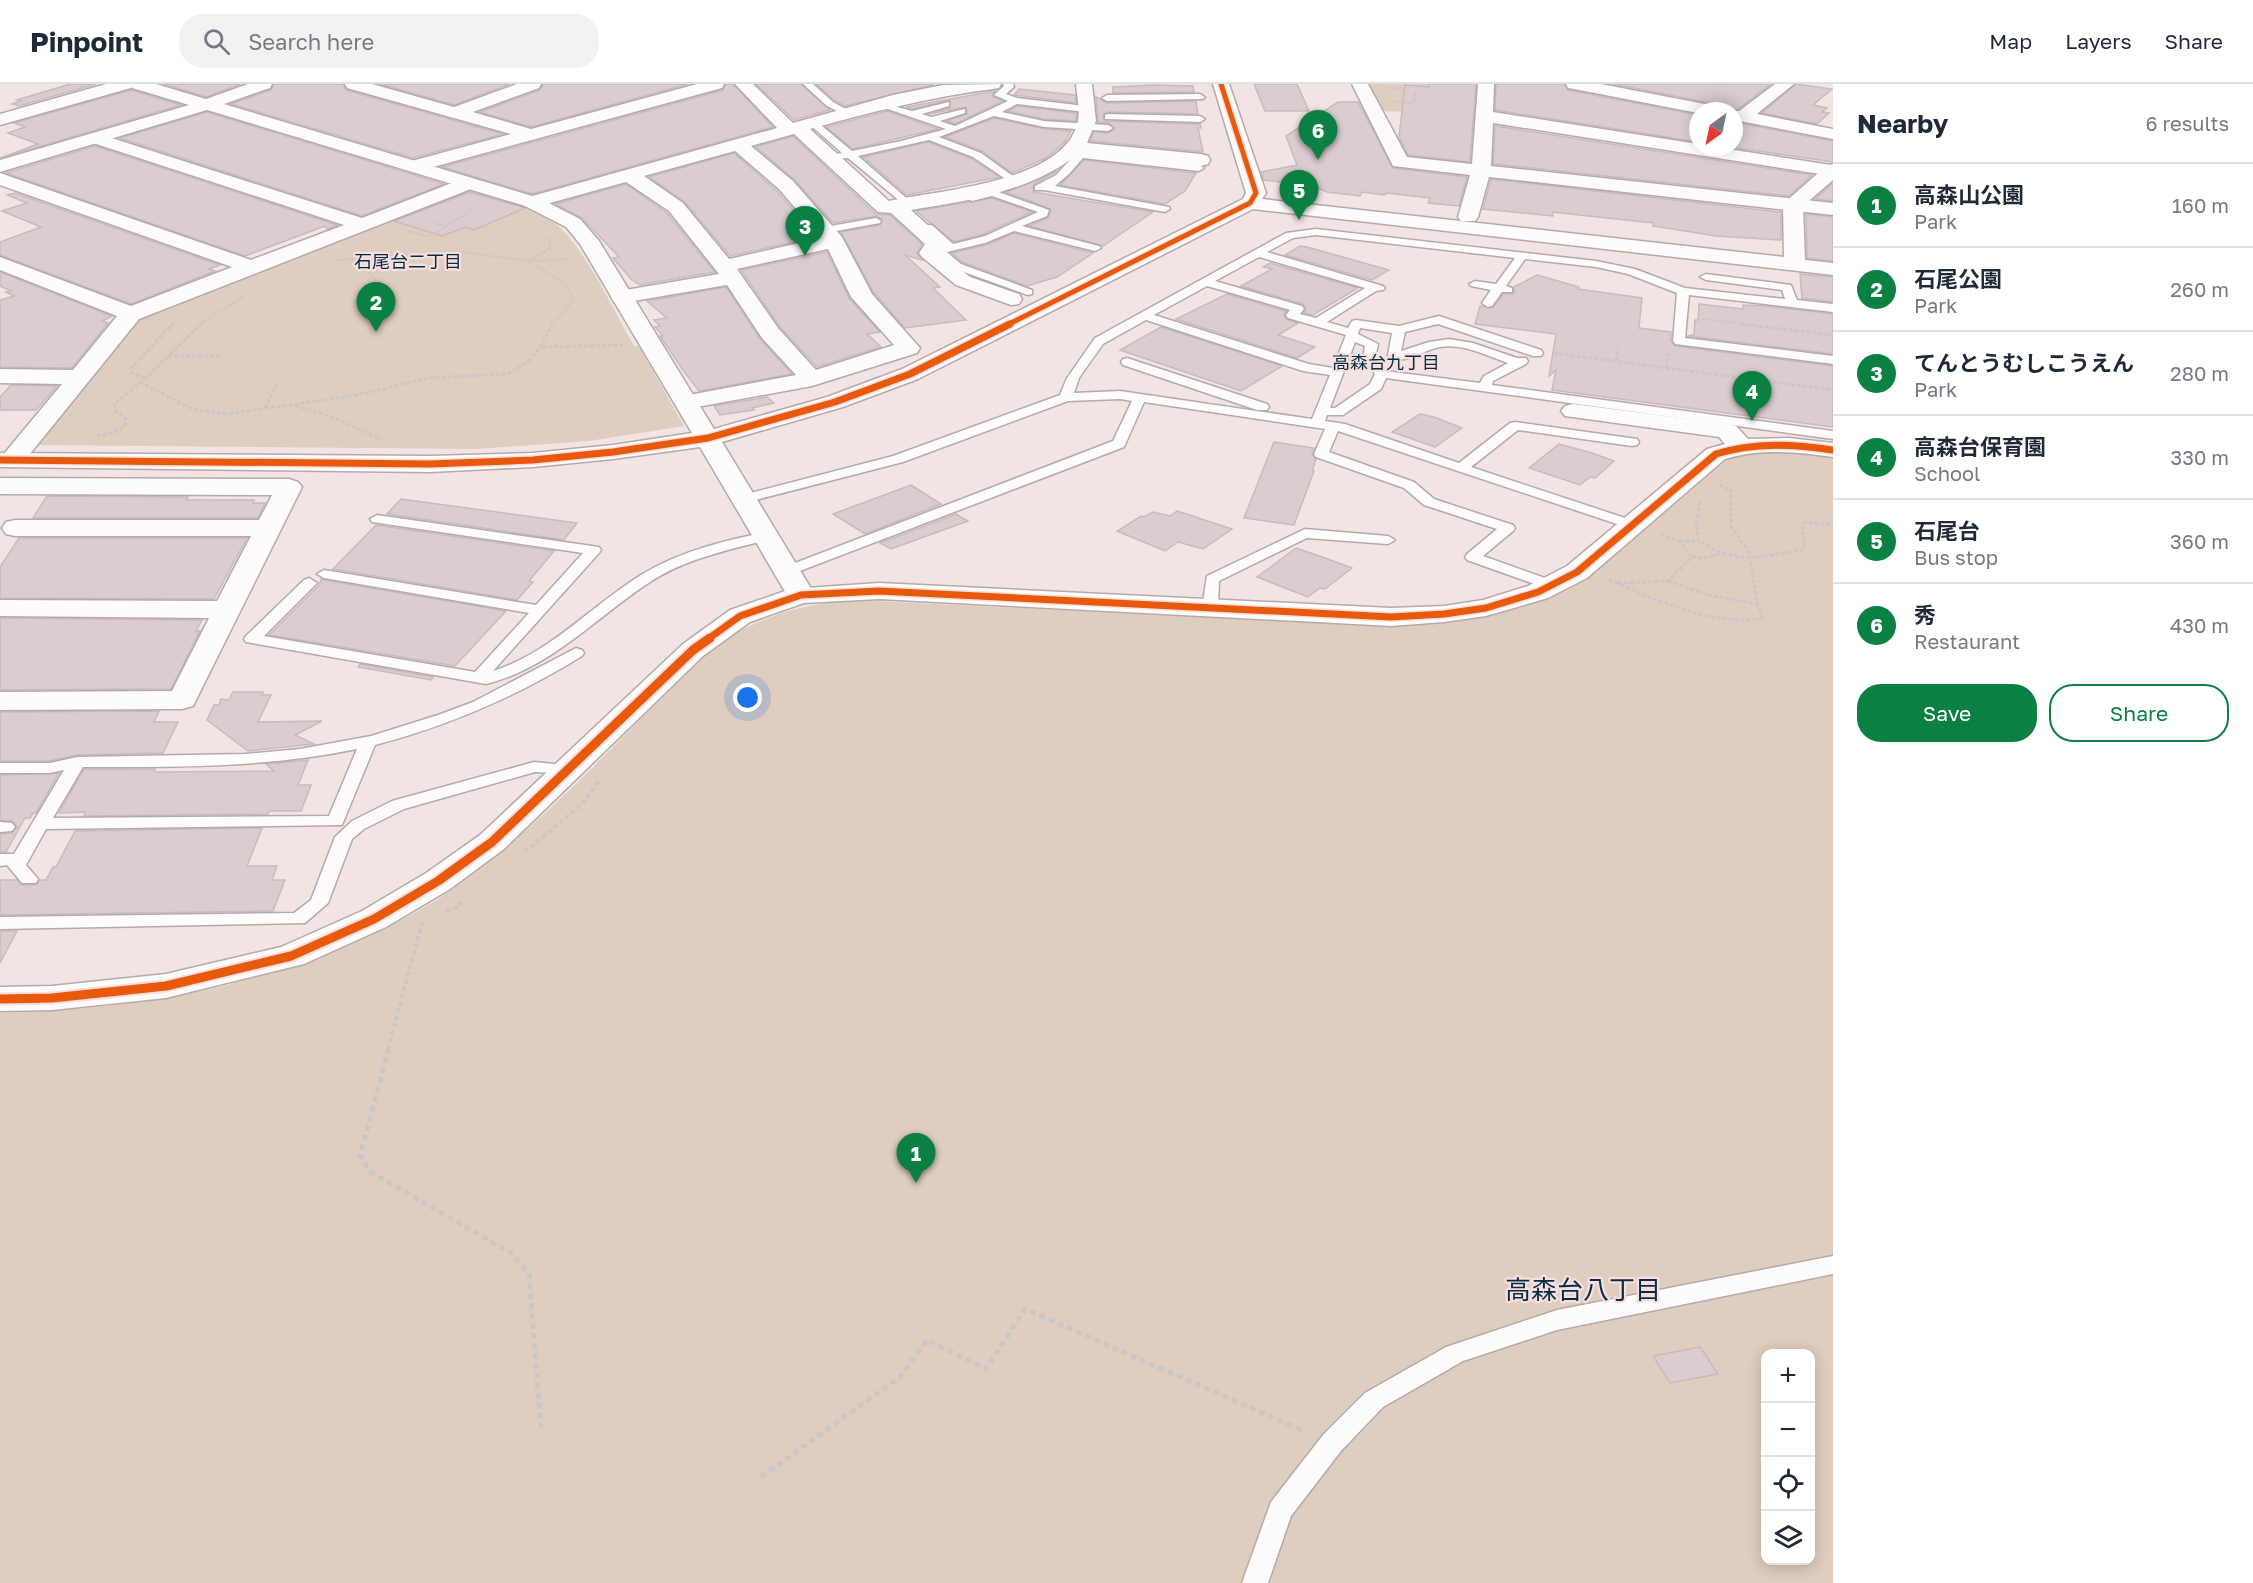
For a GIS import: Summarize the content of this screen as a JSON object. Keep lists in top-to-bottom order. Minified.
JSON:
{"districts":["石尾台二丁目","高森台九丁目","高森台八丁目"],"north":"bottom left","page":{"header":"Pinpoint","search":"Search here","nav":["Map","Layers","Share"],"heading":["Nearby","6 results"],"pins":["6","5","3","2","4","1"],"list":[{"mark":"1","name":"高森山公園","note":"Park","value":"160 m"},{"mark":"2","name":"石尾公園","note":"Park","value":"260 m"},{"mark":"3","name":"てんとうむしこうえん","note":"Park","value":"280 m"},{"mark":"4","name":"高森台保育園","note":"School","value":"330 m"},{"mark":"5","name":"石尾台","note":"Bus stop","value":"360 m"},{"mark":"6","name":"秀","note":"Restaurant","value":"430 m"}],"buttons":["Save","Share"],"map_buttons":["+","−"]}}
